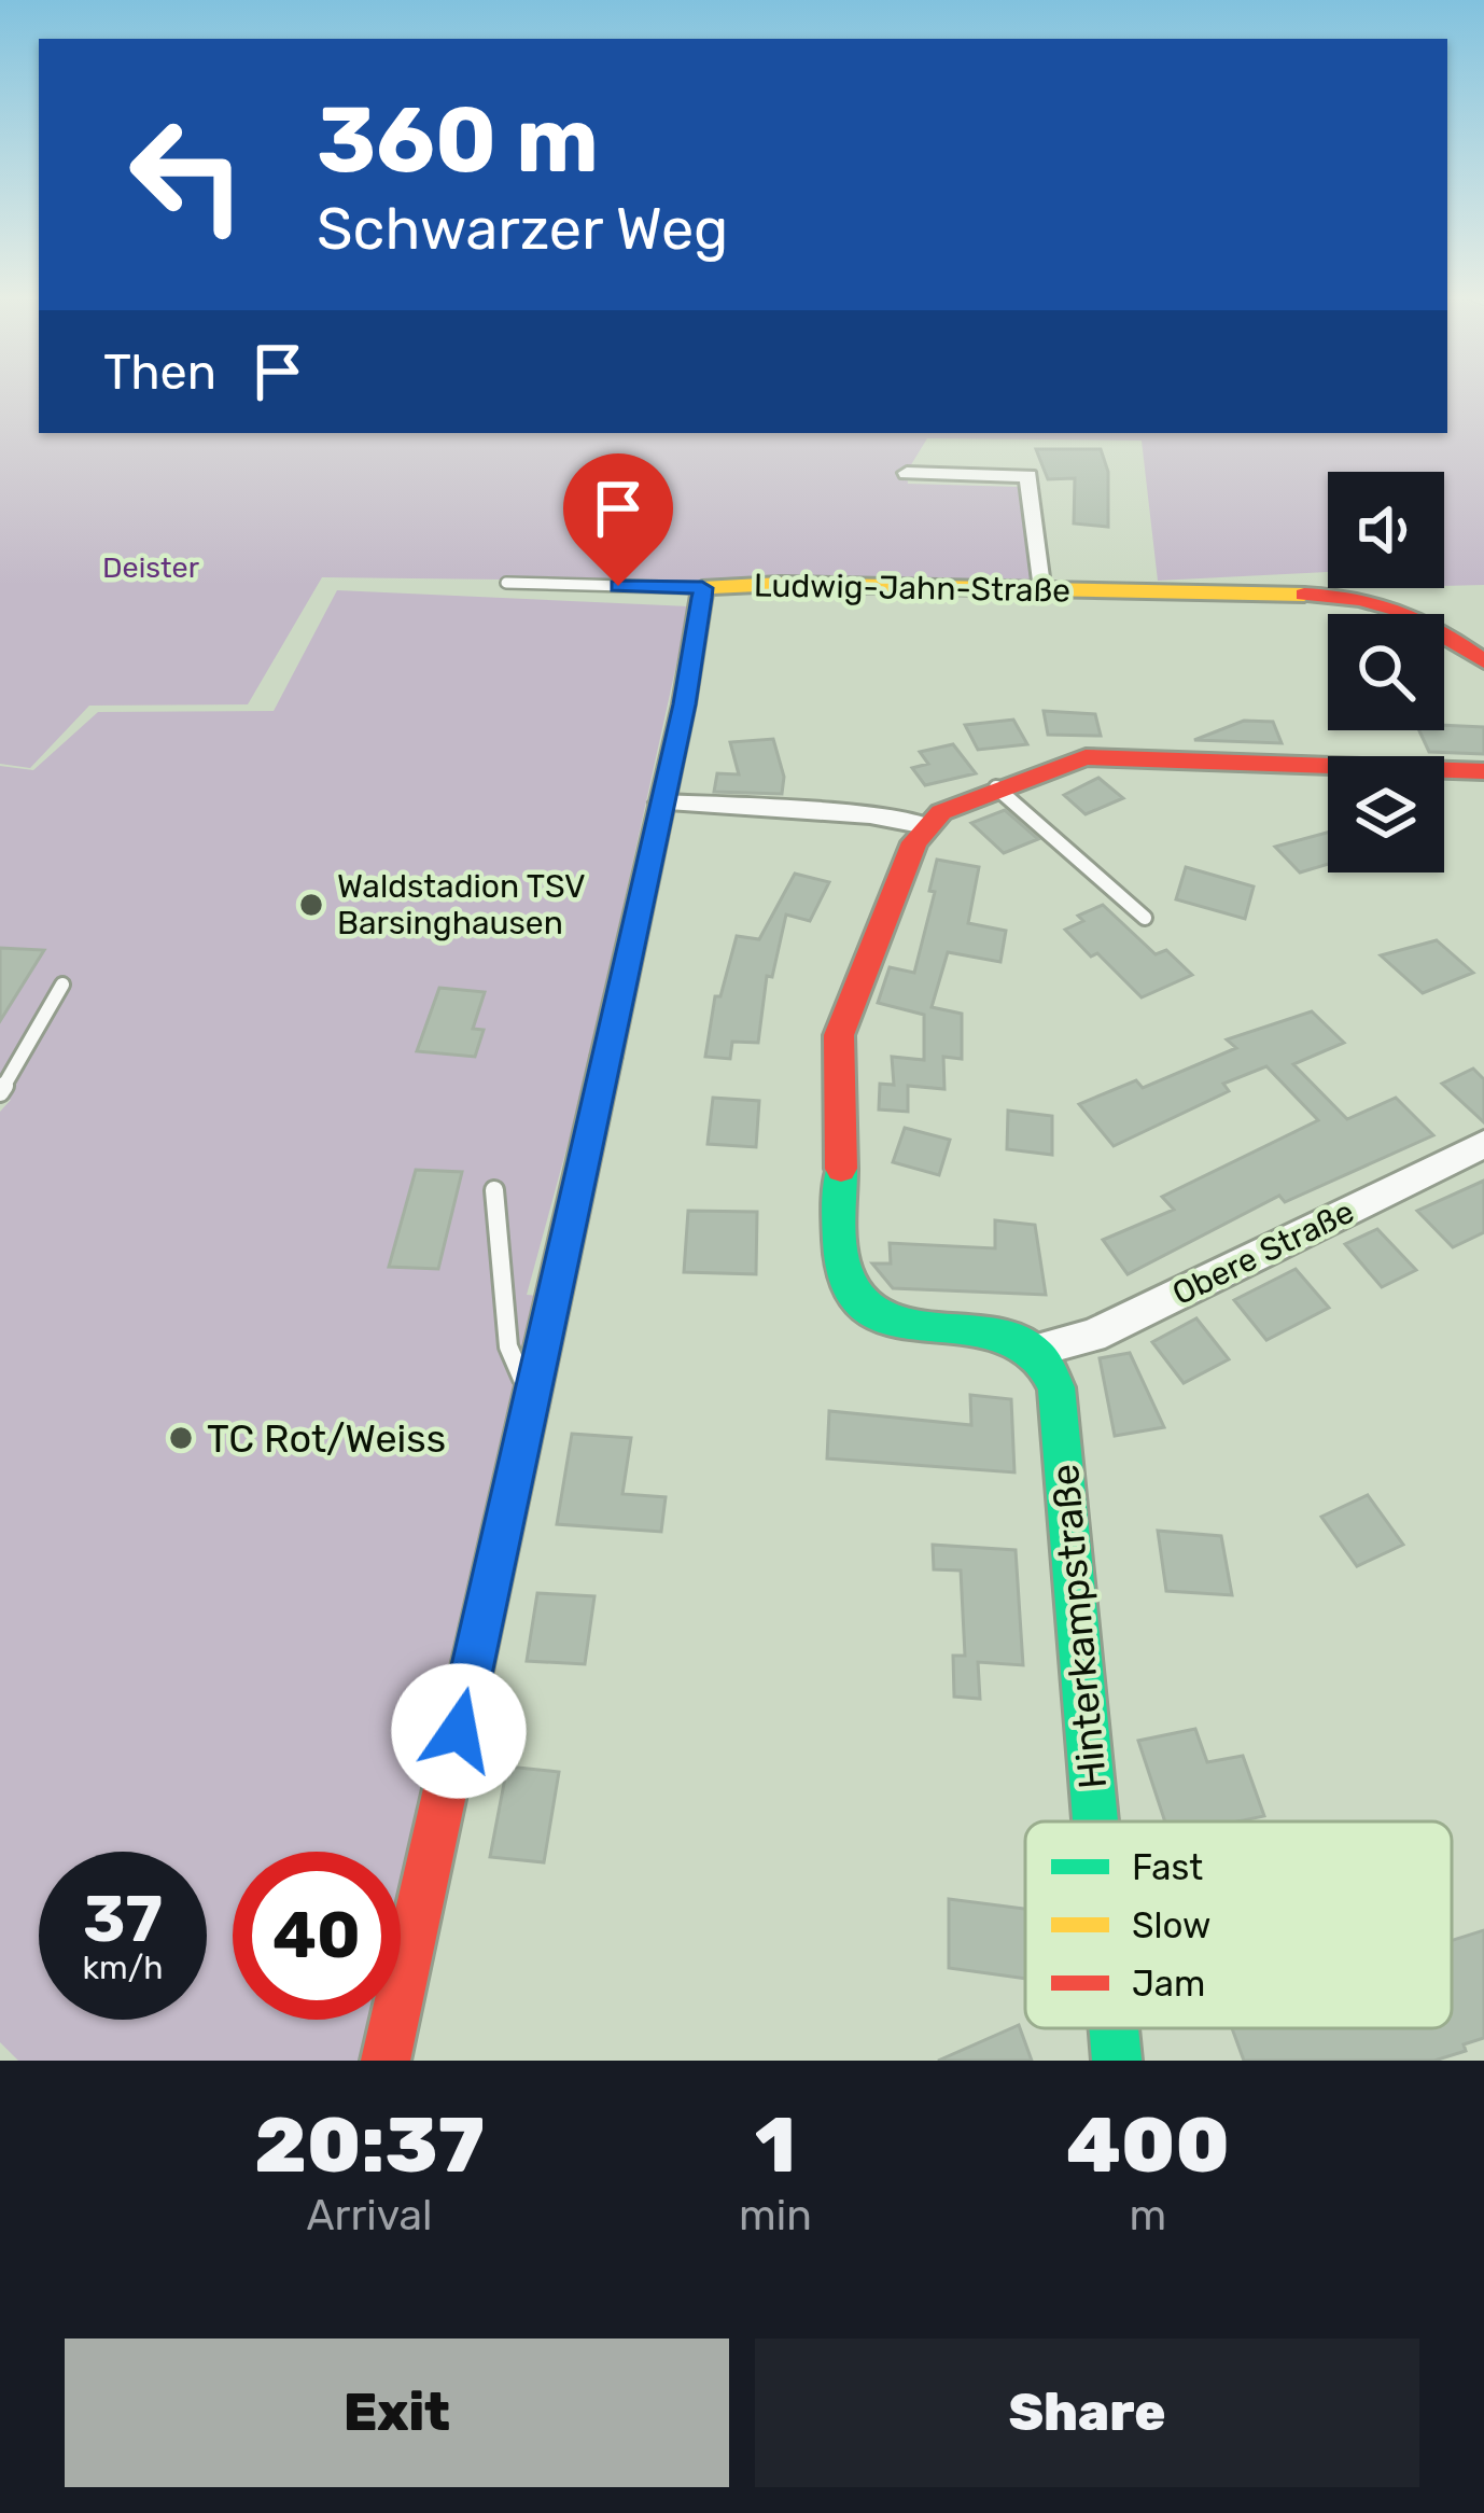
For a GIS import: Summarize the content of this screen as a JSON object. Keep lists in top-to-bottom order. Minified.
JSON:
{"streets":{"street":["Ludwig-Jahn-Straße","Obere Straße","Hinterkampstraße"]},"crossings":[["Obere Straße","Hinterkampstraße"]],"parks":["Deister"],"places":["Waldstadion TSV Barsinghausen","TC Rot/Weiss"],"legend":["Fast","Slow","Jam"],"page":{"turn":["360 m","Schwarzer Weg"],"then":"Then","speed":"37 km/h","limit":"40","eta":["20:37","Arrival","1","min","400","m"],"buttons":["Exit","Share"]}}
